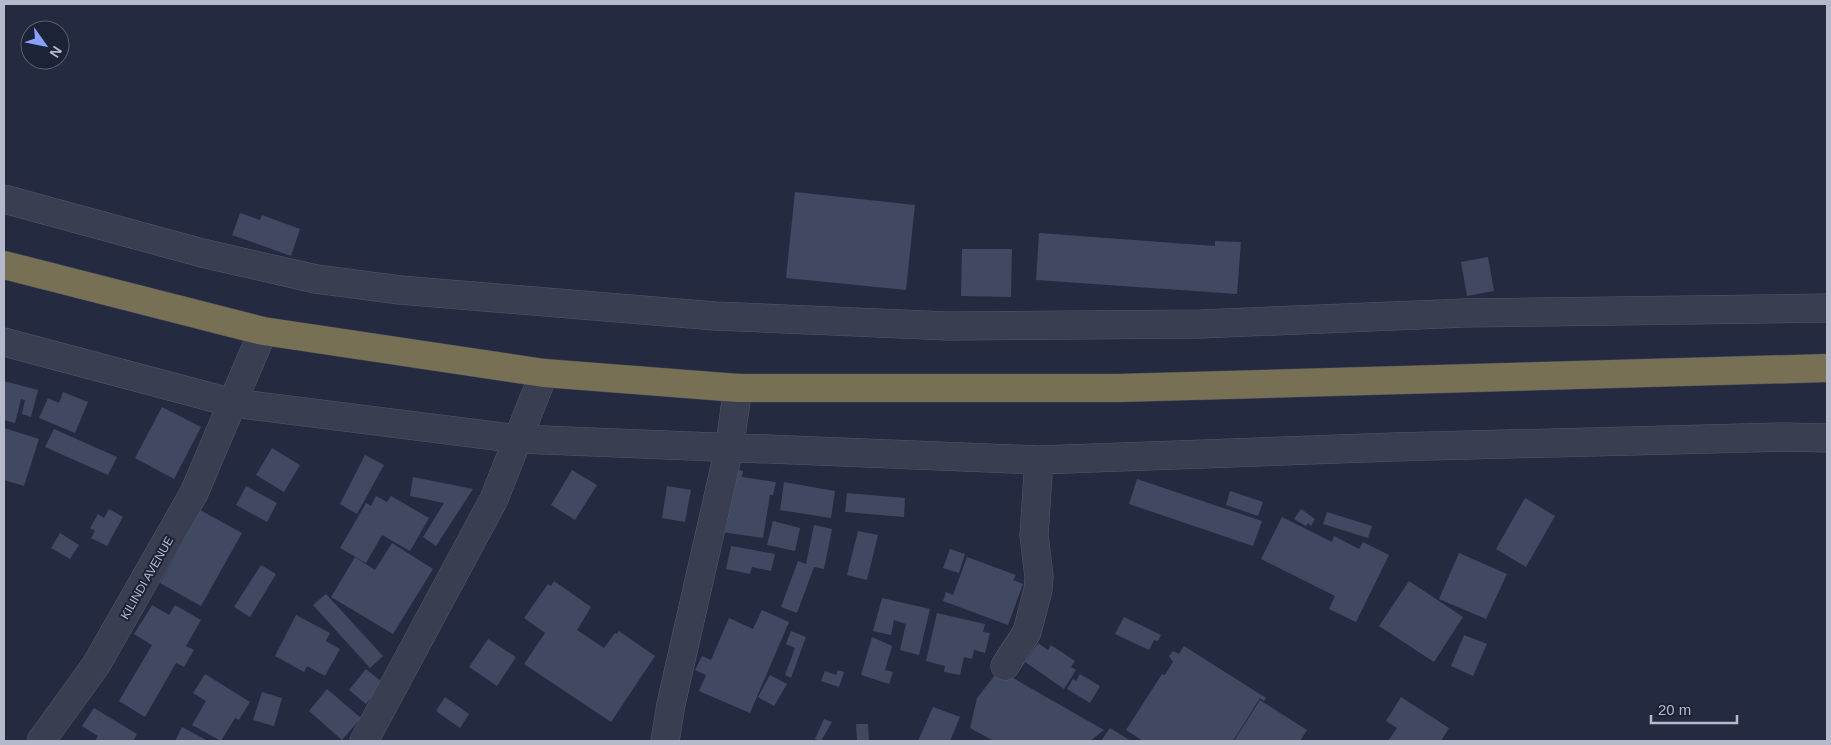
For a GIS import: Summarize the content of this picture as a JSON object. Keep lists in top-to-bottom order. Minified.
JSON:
{"streets":{"street":["KILINDI AVENUE"]},"scale_bar":"20 m","north":"bottom right"}
